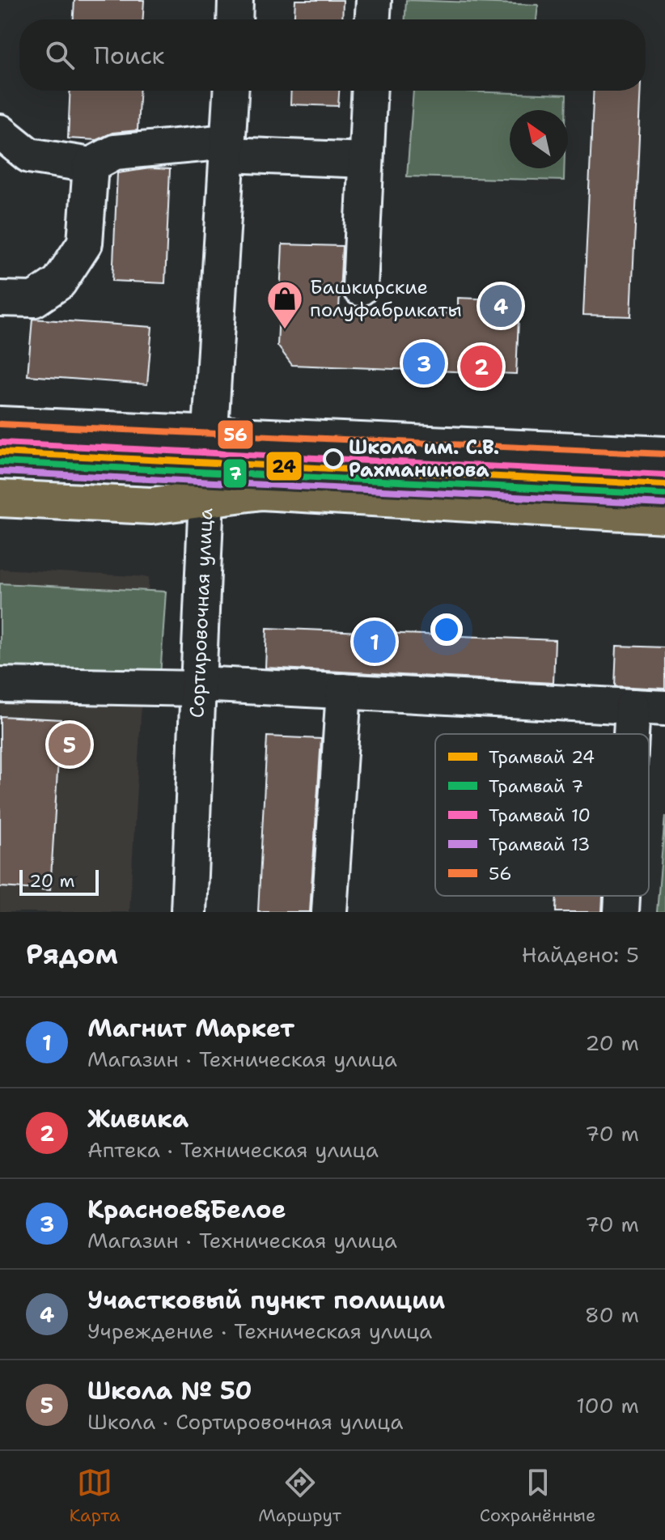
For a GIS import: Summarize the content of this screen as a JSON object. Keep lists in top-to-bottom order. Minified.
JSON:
{"streets":{"street":["Сортировочная улица"]},"places":{"shop":["Башкирские полуфабрикаты"],"other":["Школа им. С.В. Рахманинова"]},"lines":["transit line 56","tram line 10","tram line 24","tram line 7","tram line 13"],"legend":["Трамвай 24","Трамвай 7","Трамвай 10","Трамвай 13","56"],"scale_bar":"20 m","north":"top left","page":{"search":"Поиск","pins":["4","3","2","1","5"],"scale":"20 m","heading":["Рядом","Найдено: 5"],"list":[{"mark":"1","name":"Магнит Маркет","note":"Магазин · Техническая улица","value":"20 m"},{"mark":"2","name":"Живика","note":"Аптека · Техническая улица","value":"70 m"},{"mark":"3","name":"Красное&Белое","note":"Магазин · Техническая улица","value":"70 m"},{"mark":"4","name":"Участковый пункт полиции","note":"Учреждение · Техническая улица","value":"80 m"},{"mark":"5","name":"Школа № 50","note":"Школа · Сортировочная улица","value":"100 m"}],"nav":["Карта","Маршрут","Сохранённые"]}}
